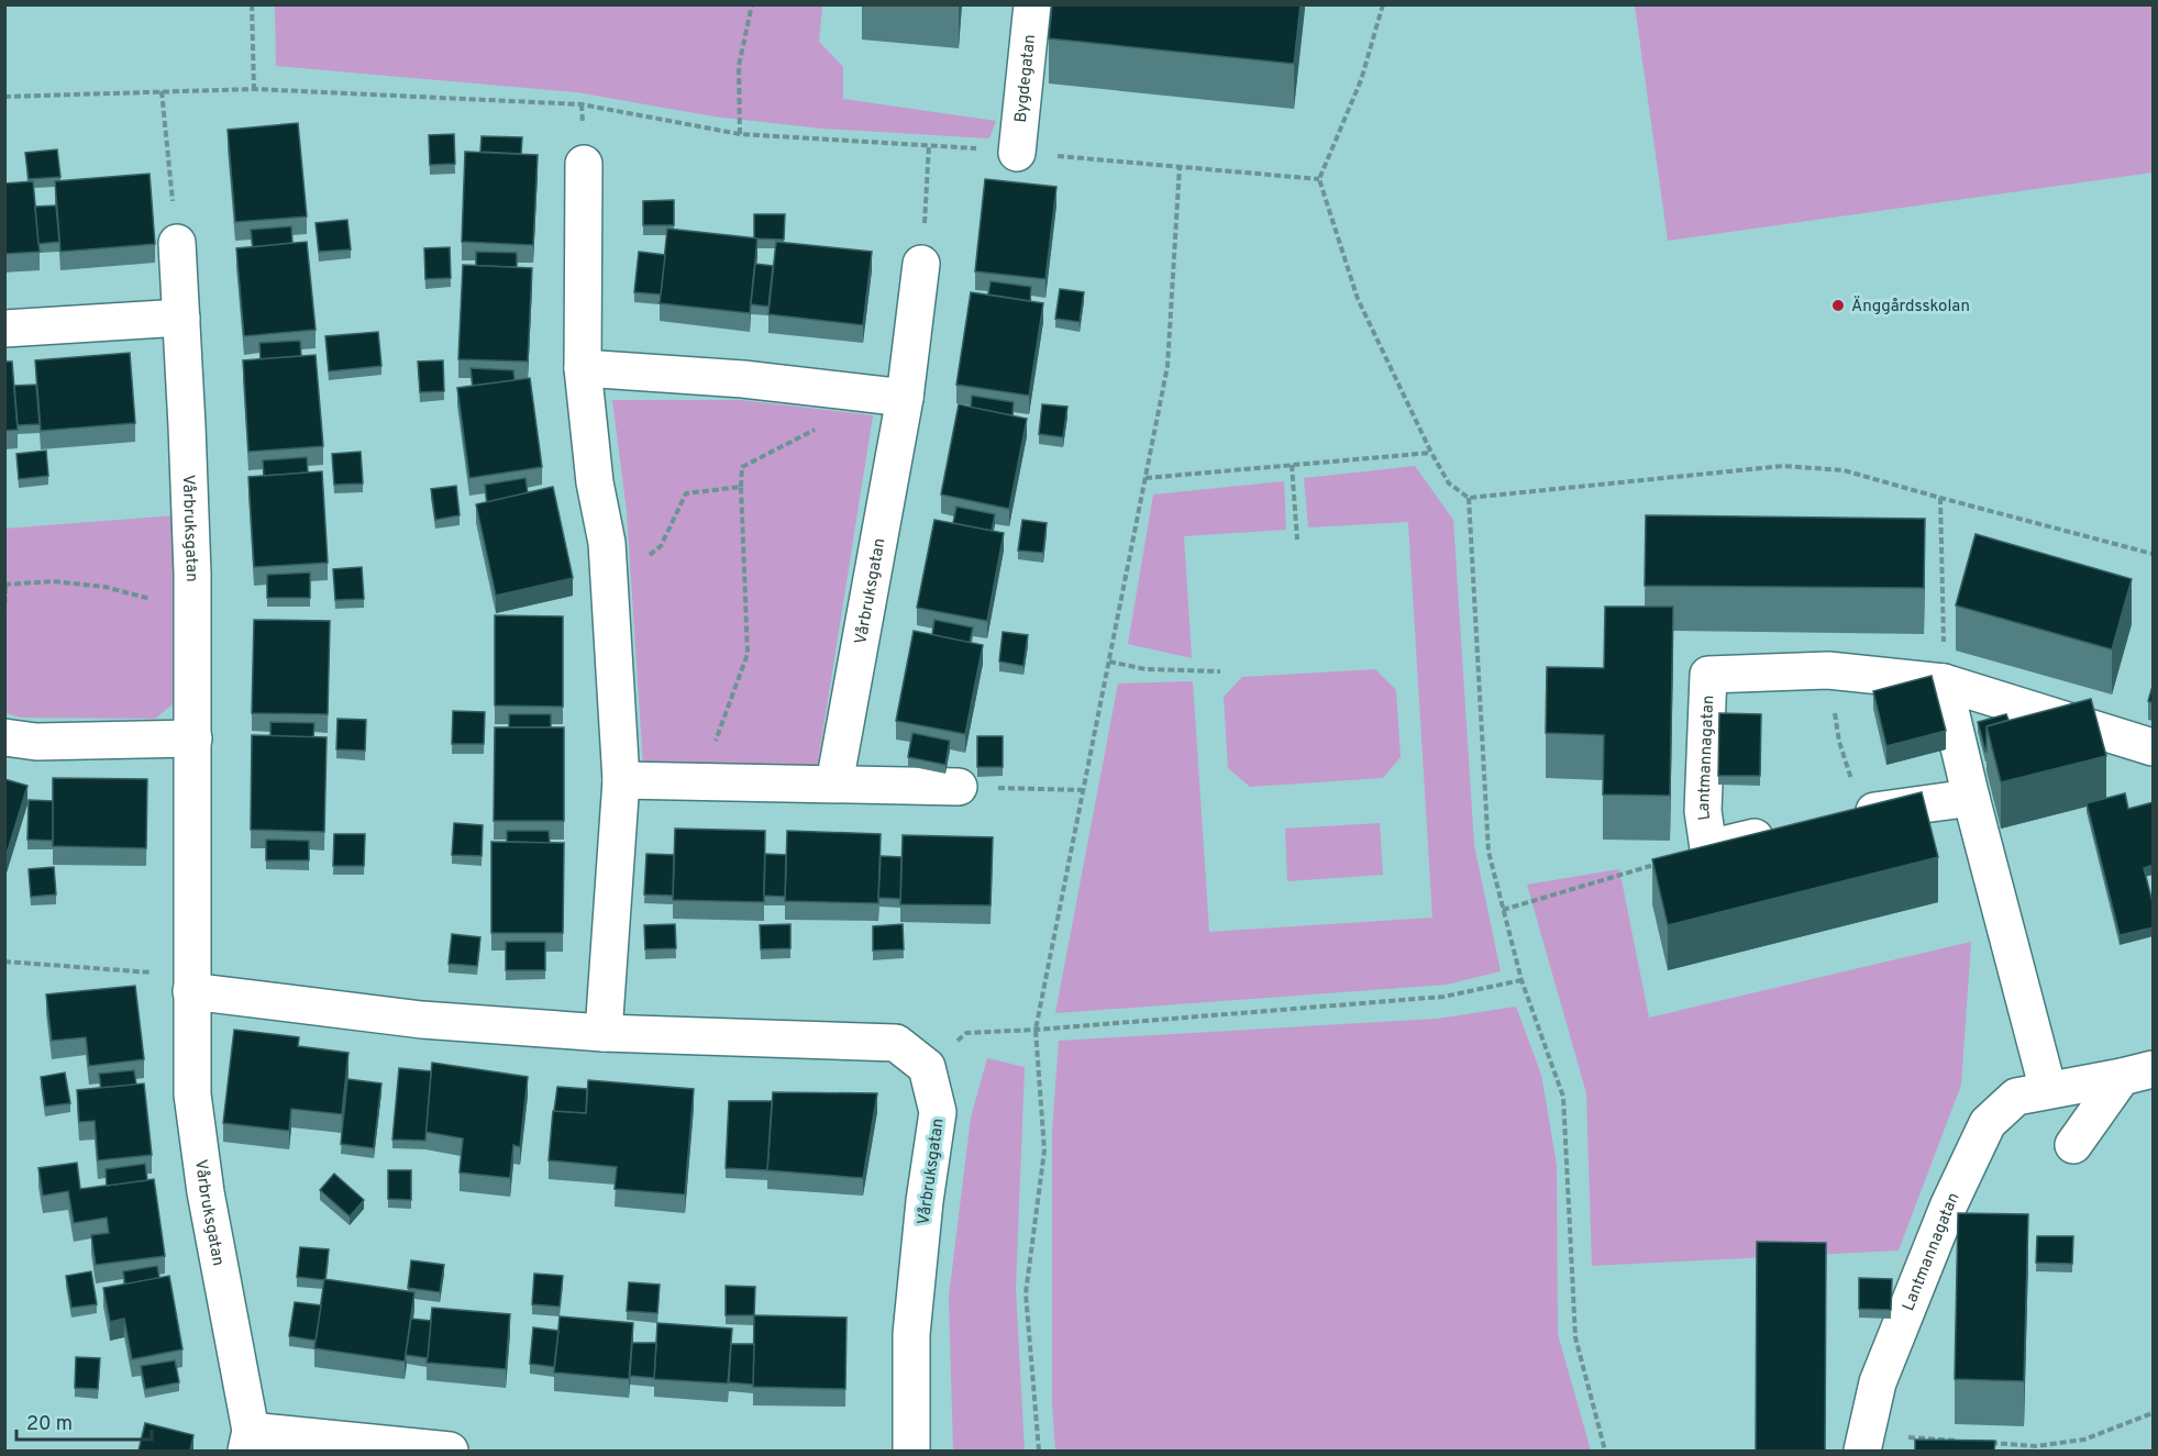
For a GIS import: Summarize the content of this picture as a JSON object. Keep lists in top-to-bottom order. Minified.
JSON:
{"streets":{"street":["Bygdegatan","Vårbruksgatan","Lantmannagatan"]},"places":["Änggårdsskolan"],"scale_bar":"20 m"}
